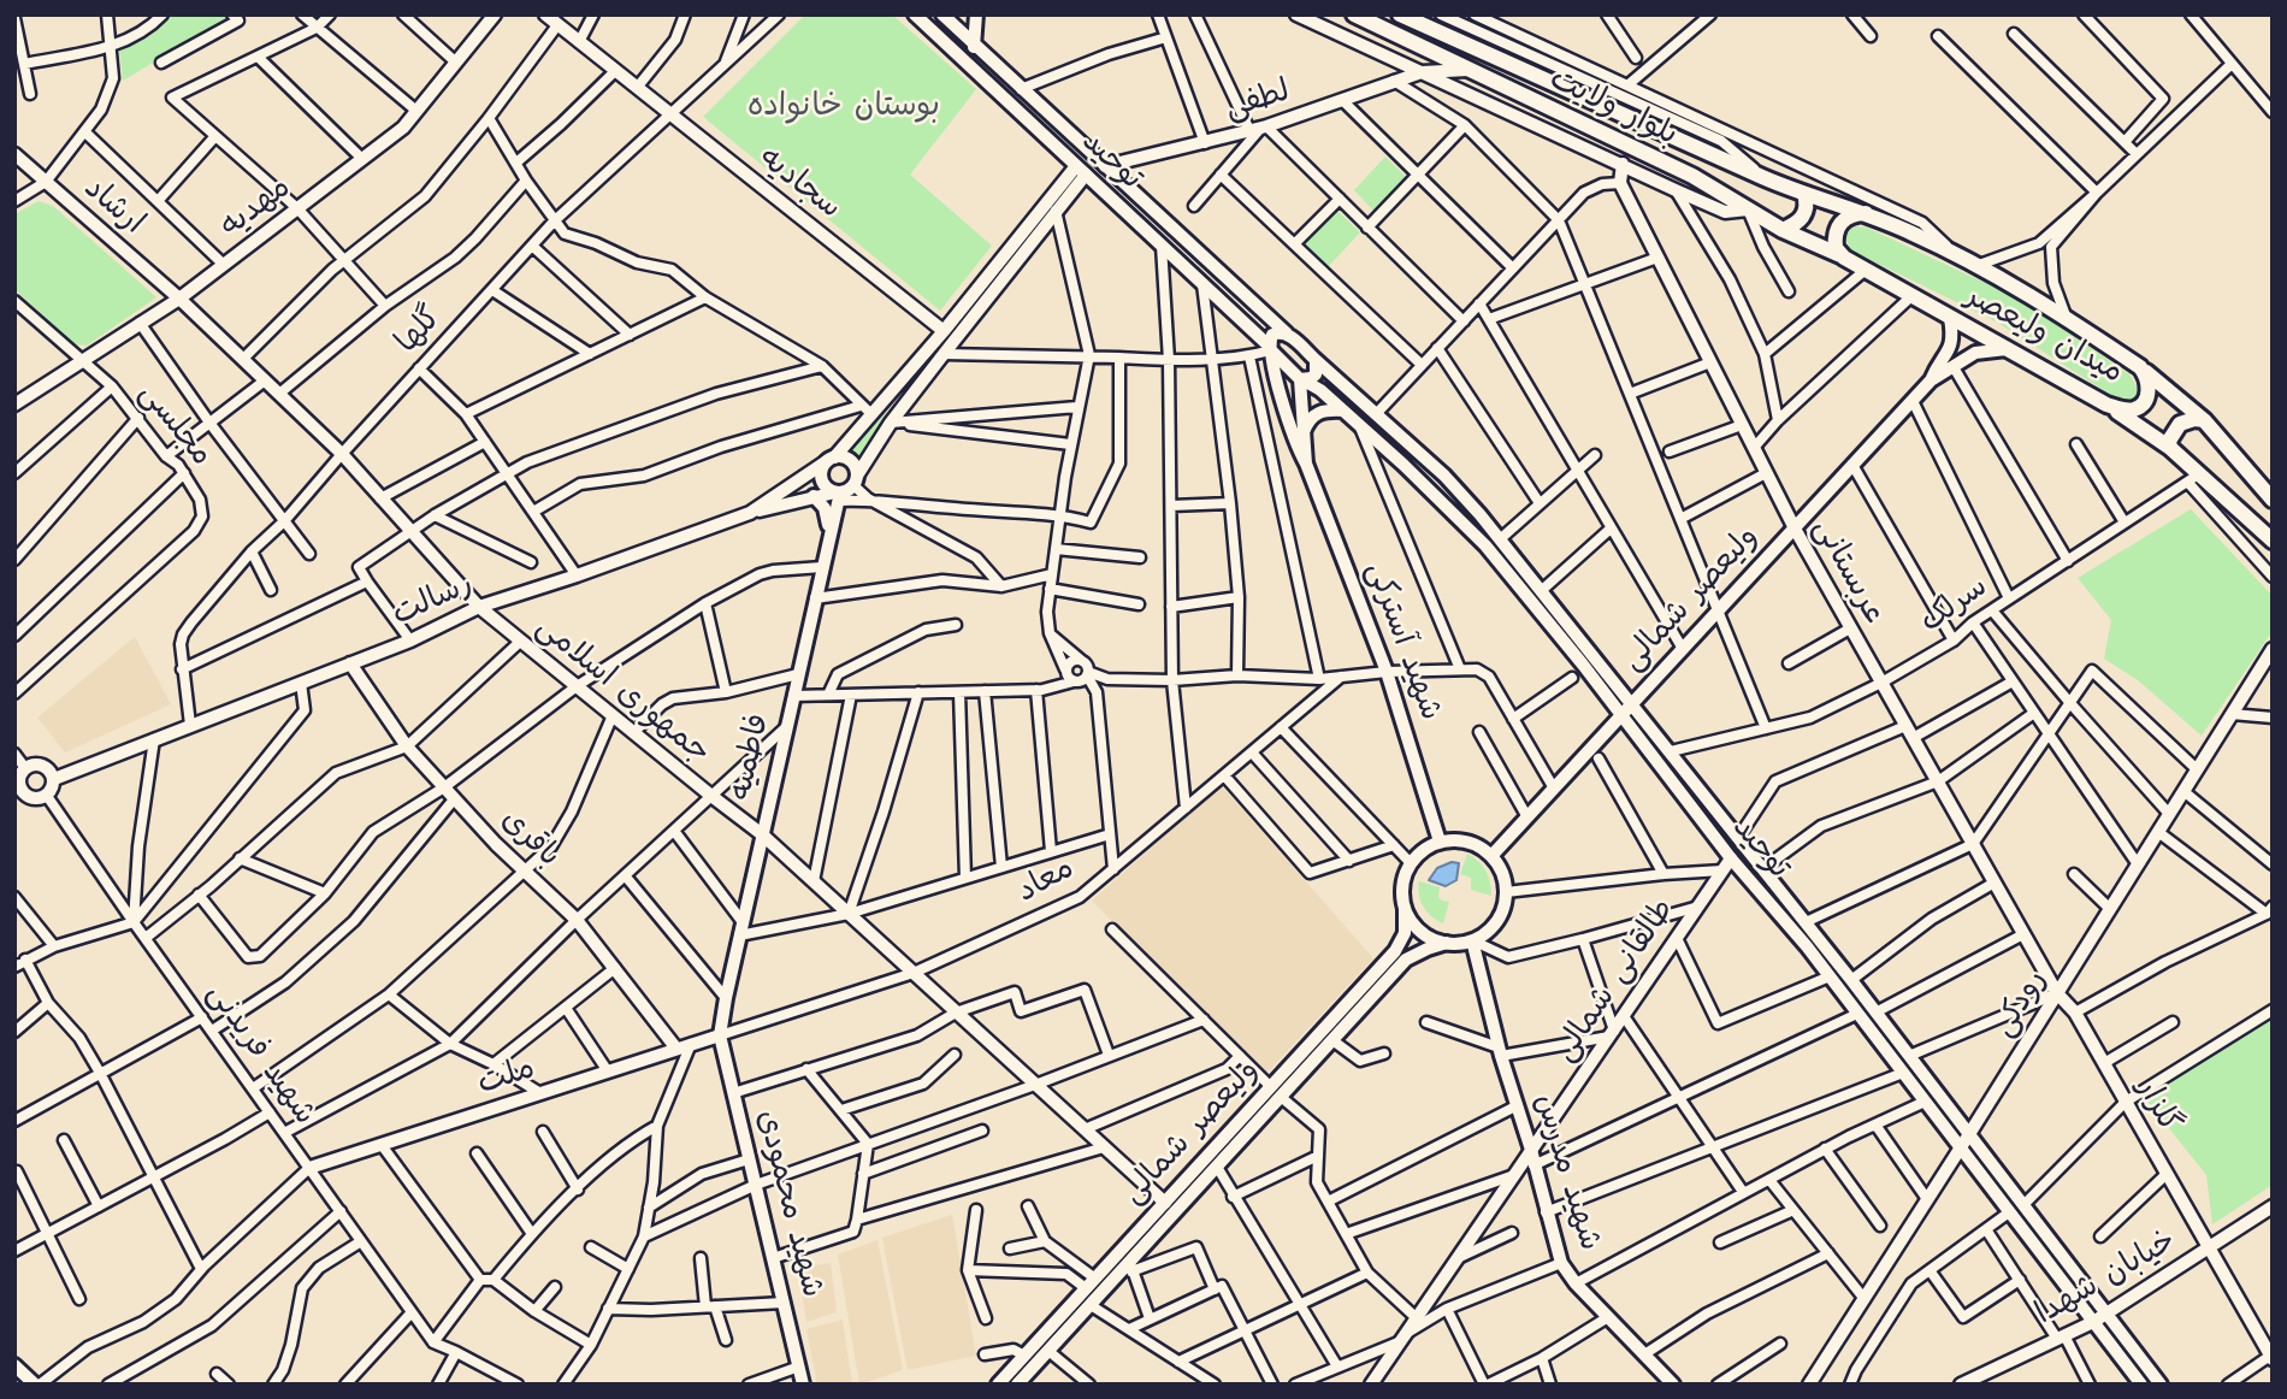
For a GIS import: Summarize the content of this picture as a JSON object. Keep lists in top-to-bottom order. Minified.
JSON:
{"streets":{"main road":["بلوار ولایت","توحید","میدان ولیعصر","ولیعصر شمالی","شهید آسترکی","فاطمیه","شهید مدرس","شهید محمودی"],"street":["لطفی","سجادیه","ارشاد","مهدیه","گلها","مجلسی","عربستانی","رسالت","سرلک","جمهوری اسلامی","باقری","معاد","طالقانی شمالی","رودکی","شهید فریدنی","ملت","گلزار","خیابان شهدا"]},"crossings":[["لطفی","توحید"],["بلوار ولایت","میدان ولیعصر"],["توحید","عربستانی"],["توحید","ولیعصر شمالی"],["توحید","رسالت"],["توحید","سرلک"],["توحید","طالقانی شمالی"],["توحید","رودکی"],["توحید","خیابان شهدا"],["سجادیه","گلها"],["سجادیه","رسالت"],["ارشاد","مهدیه"],["ارشاد","جمهوری اسلامی"],["مهدیه","مجلسی"],["مهدیه","جمهوری اسلامی"],["گلها","رسالت"],["گلها","جمهوری اسلامی"],["عربستانی","ولیعصر شمالی"],["عربستانی","سرلک"],["عربستانی","رودکی"],["عربستانی","گلزار"],["ولیعصر شمالی","شهید آسترکی"],["ولیعصر شمالی","جمهوری اسلامی"],["ولیعصر شمالی","شهید مدرس"],["رسالت","جمهوری اسلامی"],["رسالت","فاطمیه"],["رسالت","باقری"],["رسالت","شهید فریدنی"],["شهید آسترکی","شهید مدرس"],["جمهوری اسلامی","فاطمیه"],["جمهوری اسلامی","معاد"],["فاطمیه","معاد"],["فاطمیه","ملت"],["فاطمیه","شهید محمودی"],["باقری","ملت"],["معاد","ملت"],["معاد","شهید محمودی"],["طالقانی شمالی","شهید مدرس"],["رودکی","گلزار"],["شهید فریدنی","ملت"],["ملت","شهید محمودی"],["گلزار","خیابان شهدا"]],"parks":["بوستان خانواده"]}
